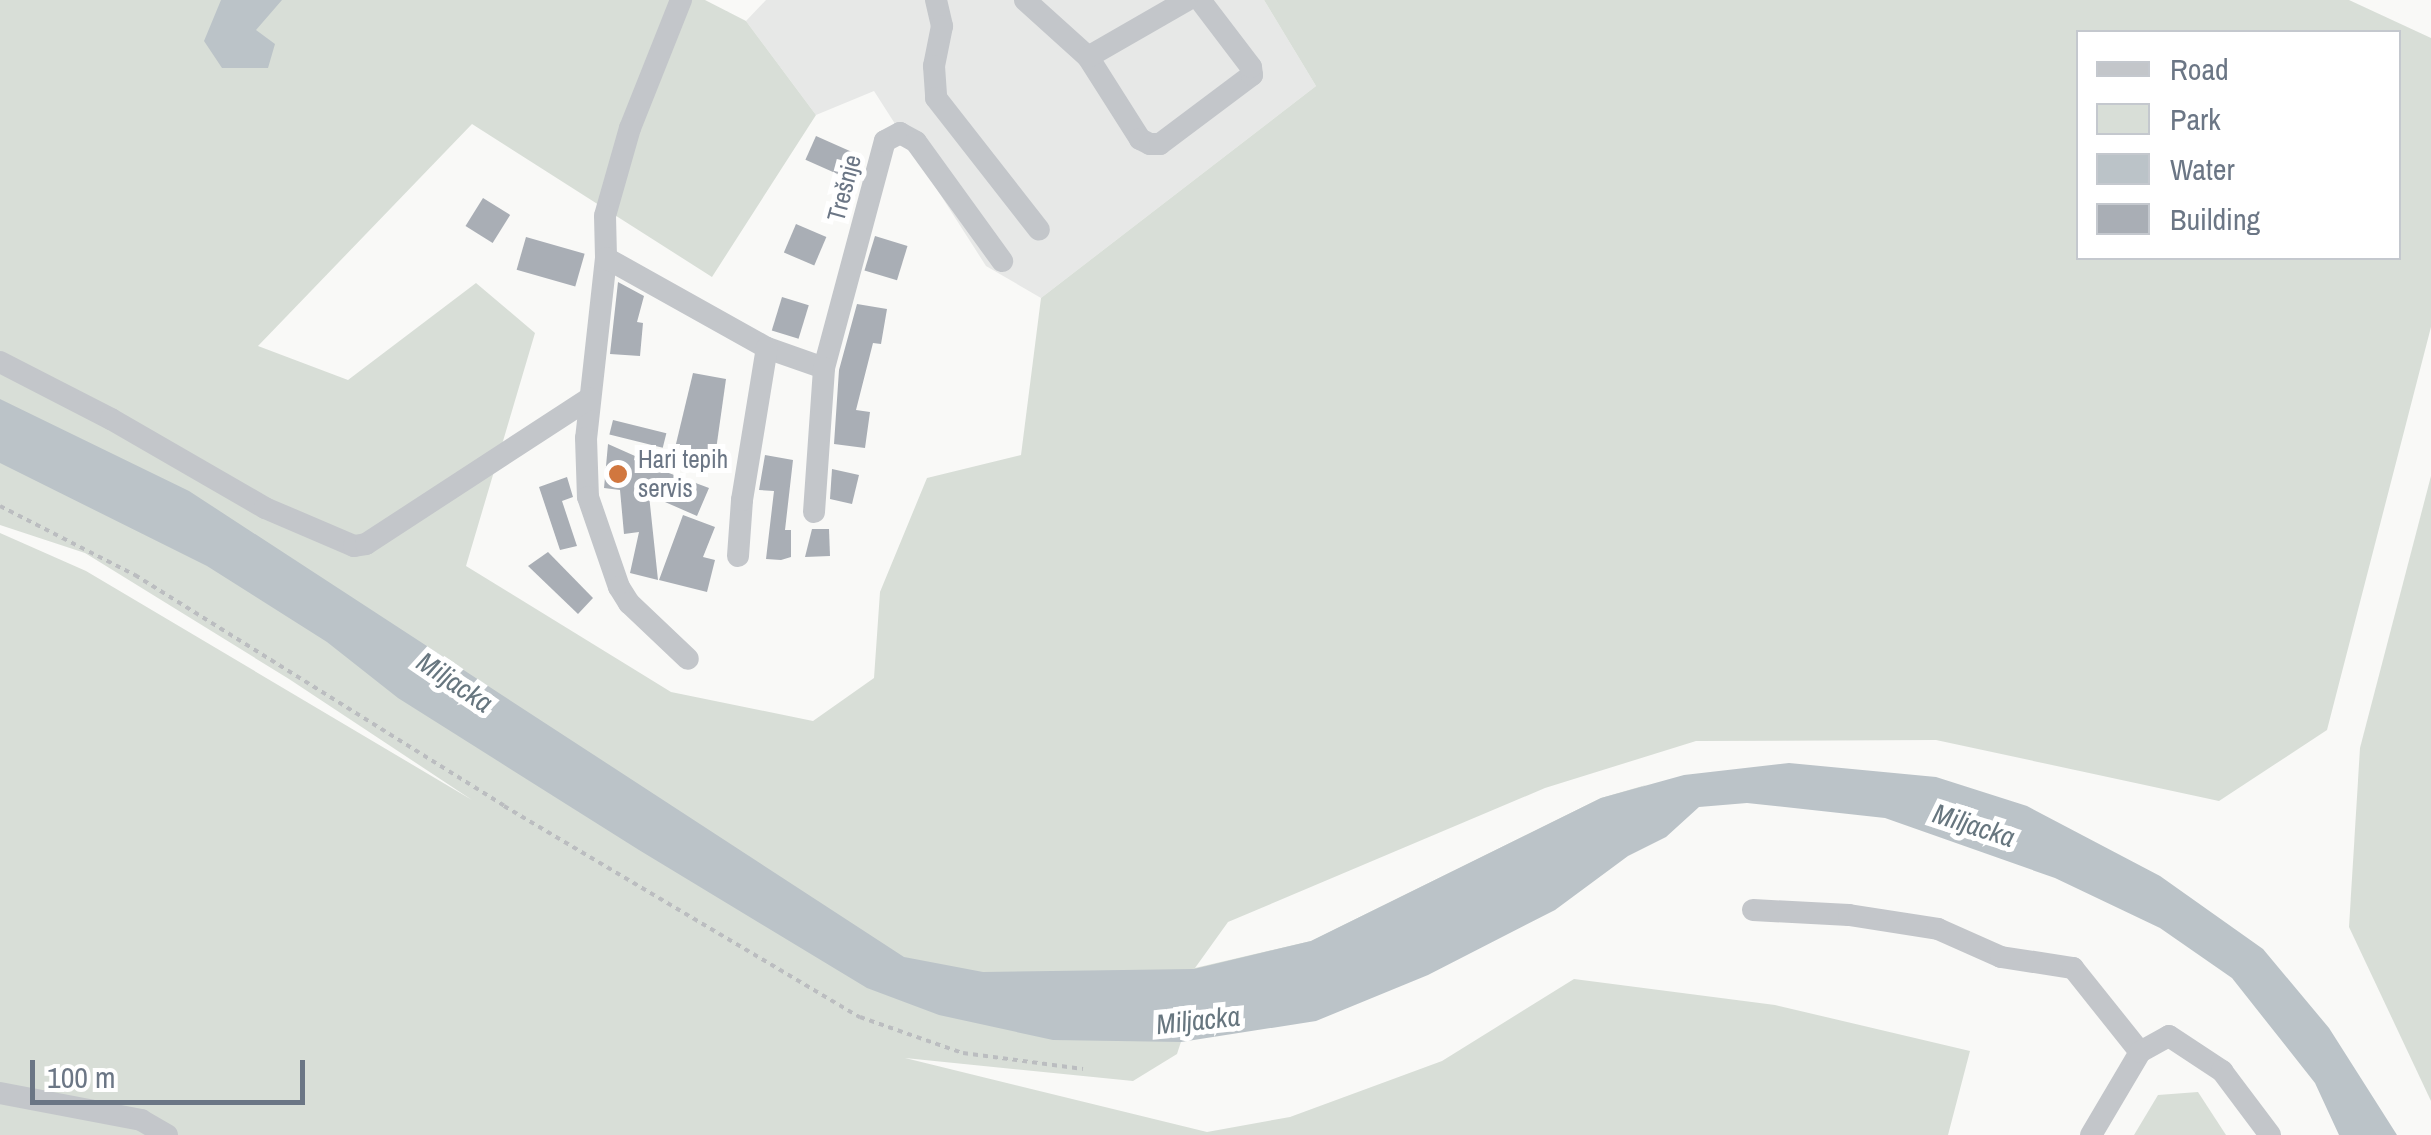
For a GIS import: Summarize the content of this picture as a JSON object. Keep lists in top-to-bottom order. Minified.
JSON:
{"streets":{"street":["Trešnje"]},"water":["Miljacka"],"places":["Hari tepih servis"],"legend":["Road","Park","Water","Building"],"scale_bar":"100 m"}
